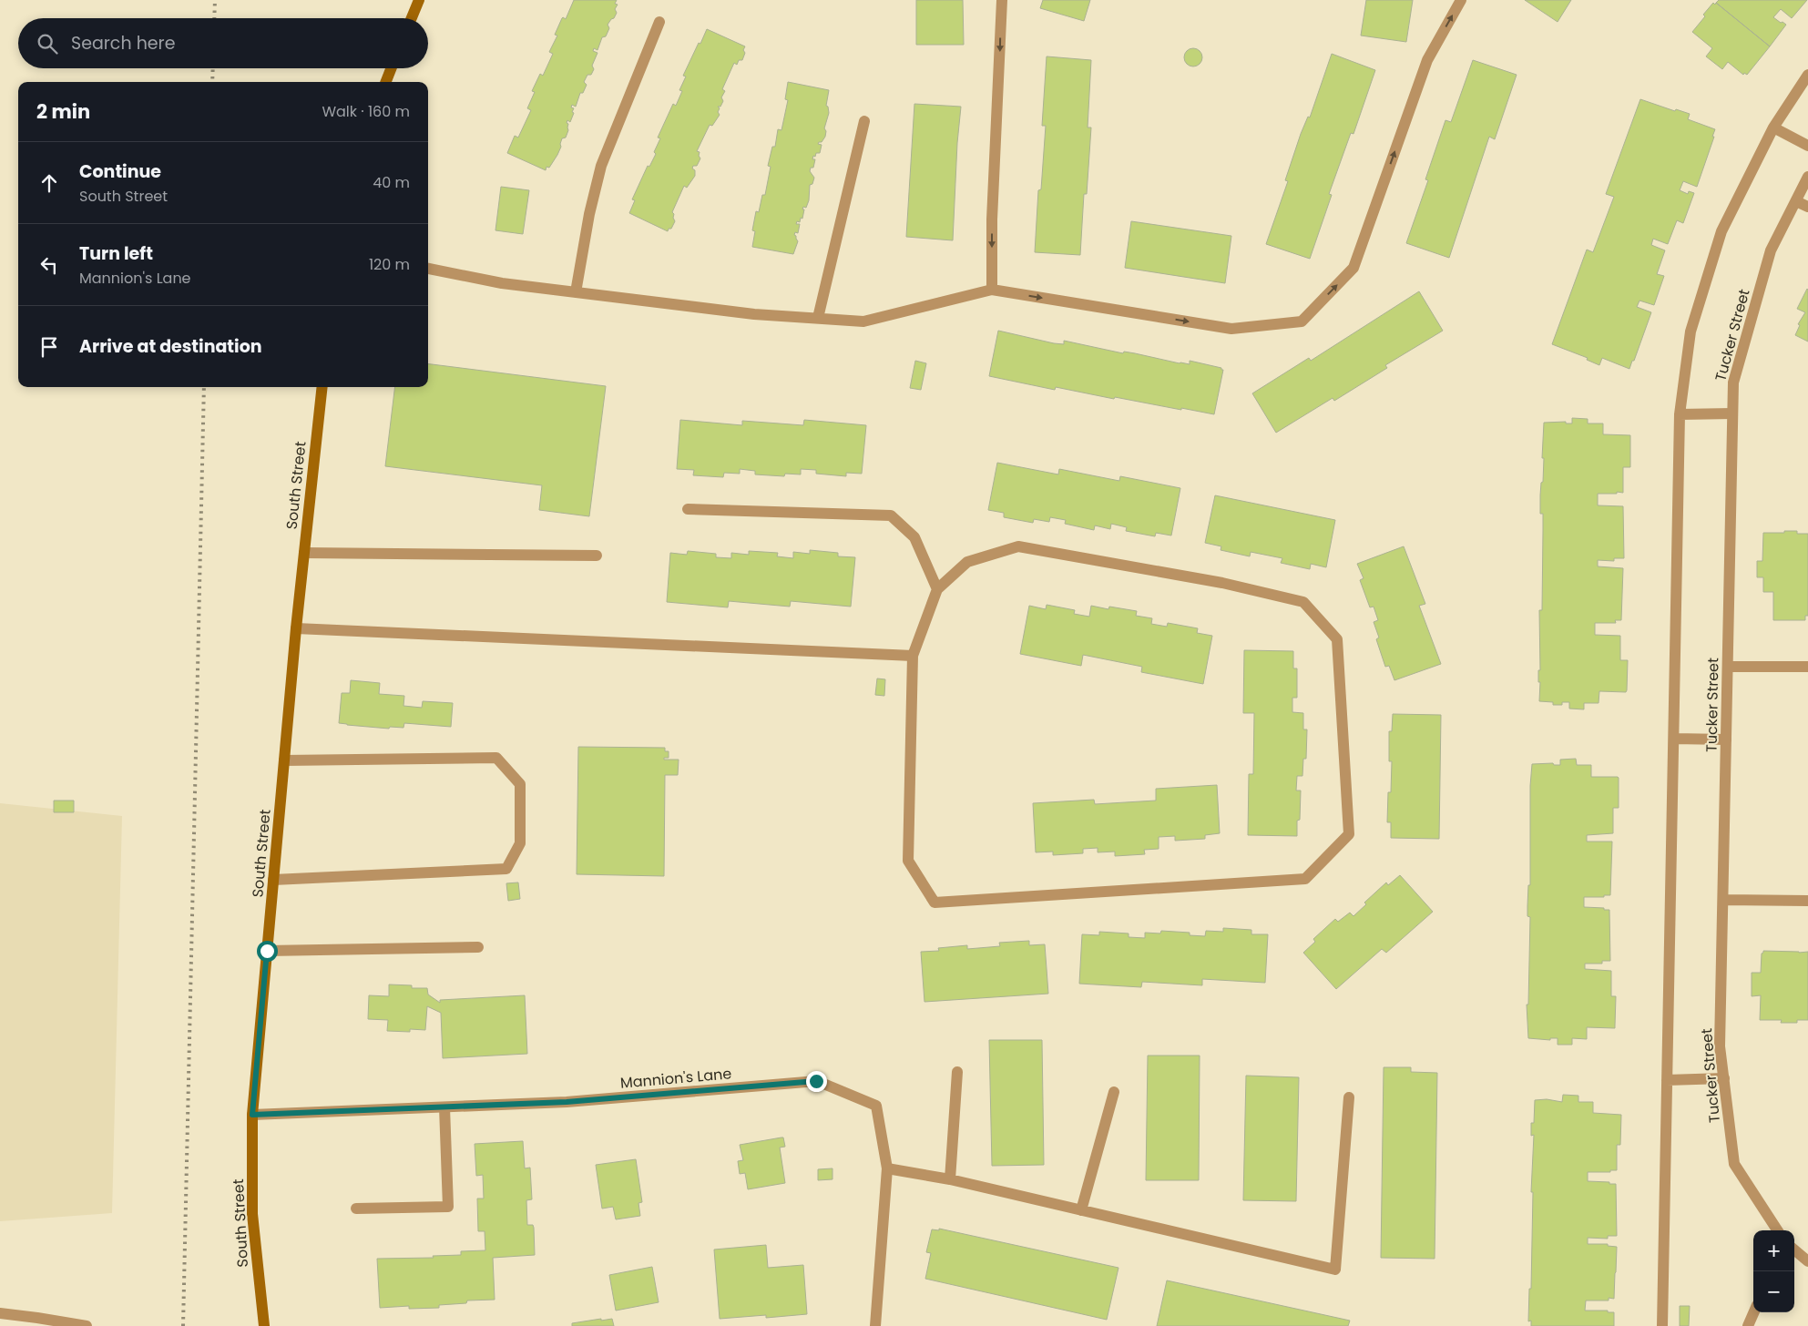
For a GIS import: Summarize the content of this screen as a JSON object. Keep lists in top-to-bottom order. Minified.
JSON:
{"streets":{"main road":["South Street"],"street":["Tucker Street","Mannion's Lane"]},"crossings":[["South Street","Mannion's Lane"]],"page":{"search":"Search here","heading":["2 min","Walk · 160 m"],"list":[["Continue","South Street","40 m"],["Turn left","Mannion's Lane","120 m"],"Arrive at destination"],"map_buttons":["+","−"]}}
